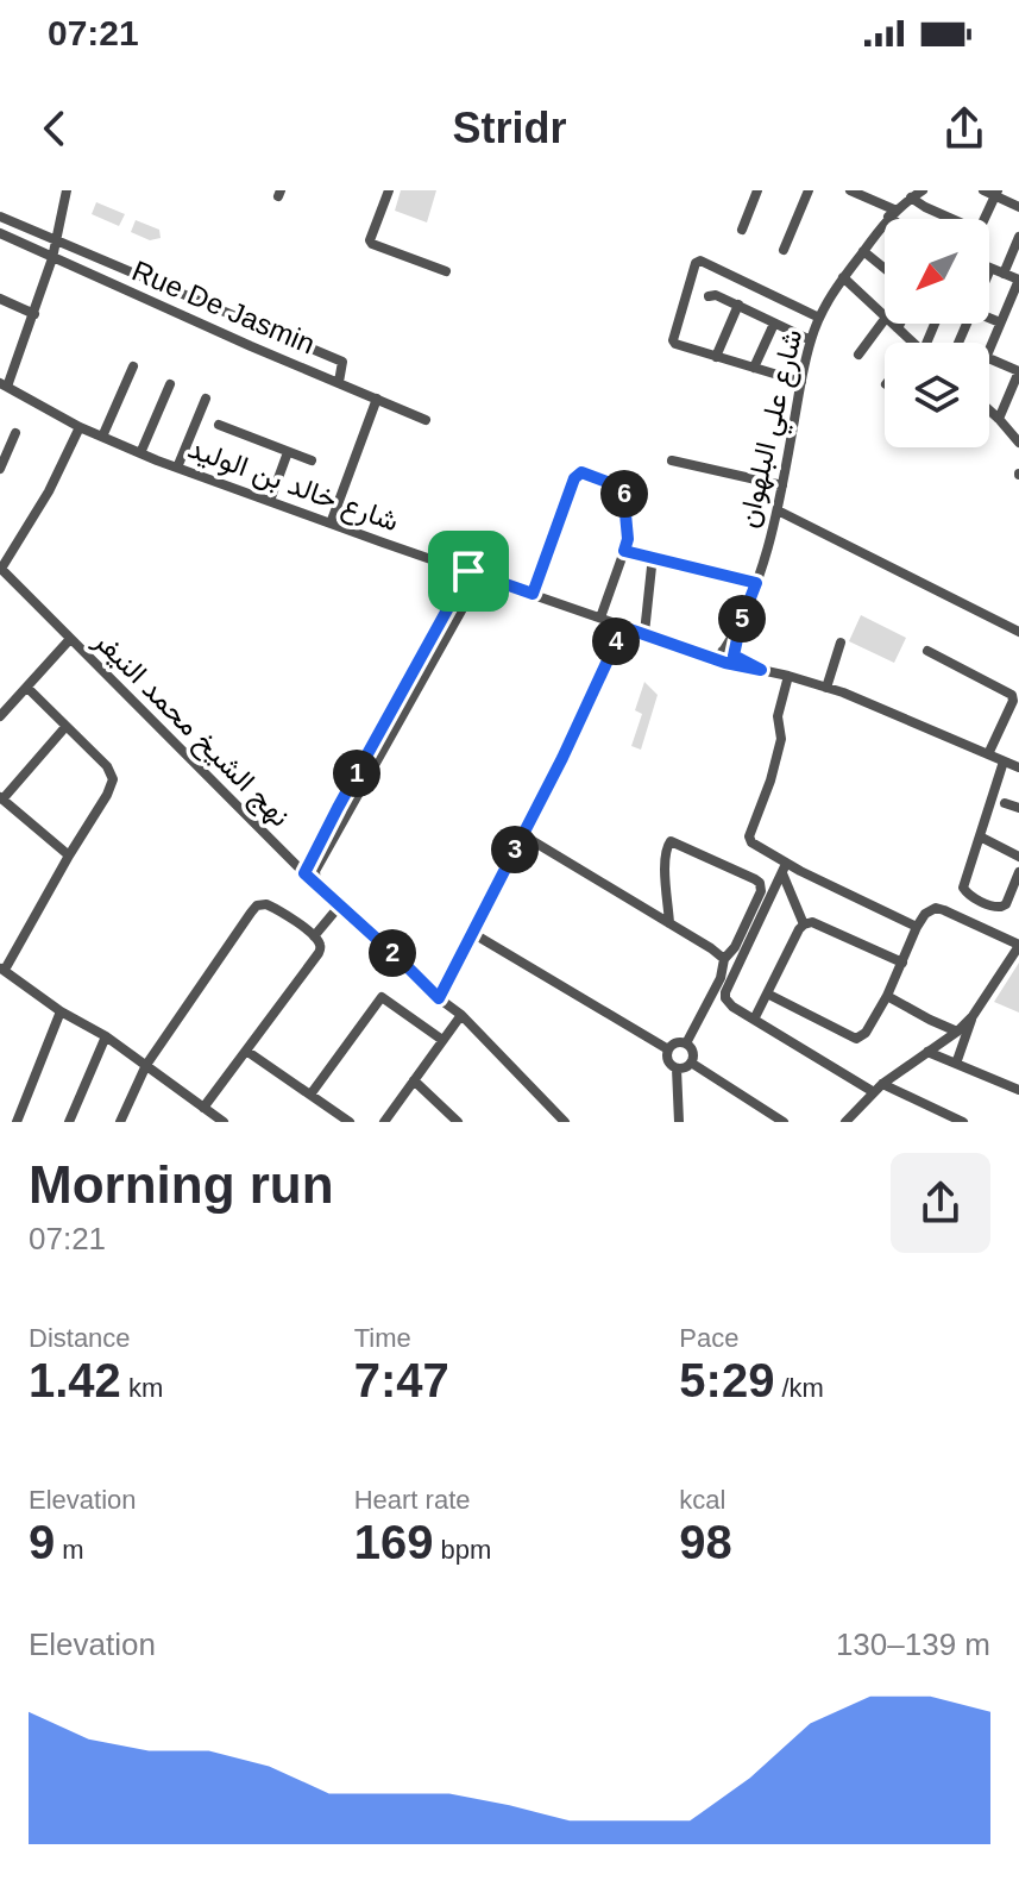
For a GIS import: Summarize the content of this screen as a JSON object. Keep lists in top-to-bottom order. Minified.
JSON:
{"streets":{"street":["Rue De Jasmin","شارع علي البلهوان","شارع خالد بن الوليد","نهج الشيخ محمد النيفر"]},"crossings":[["شارع علي البلهوان","شارع خالد بن الوليد"]],"north":"bottom left","page":{"status":"07:21","header":"Stridr","pins":["6","5","4","1","3","2"],"heading":["Morning run","07:21"],"stats":[["Distance","1.42 km"],["Time","7:47"],["Pace","5:29 /km"],["Elevation","9 m"],["Heart rate","169 bpm"],["kcal","98"]],"chart":["Elevation","130–139 m"]}}
